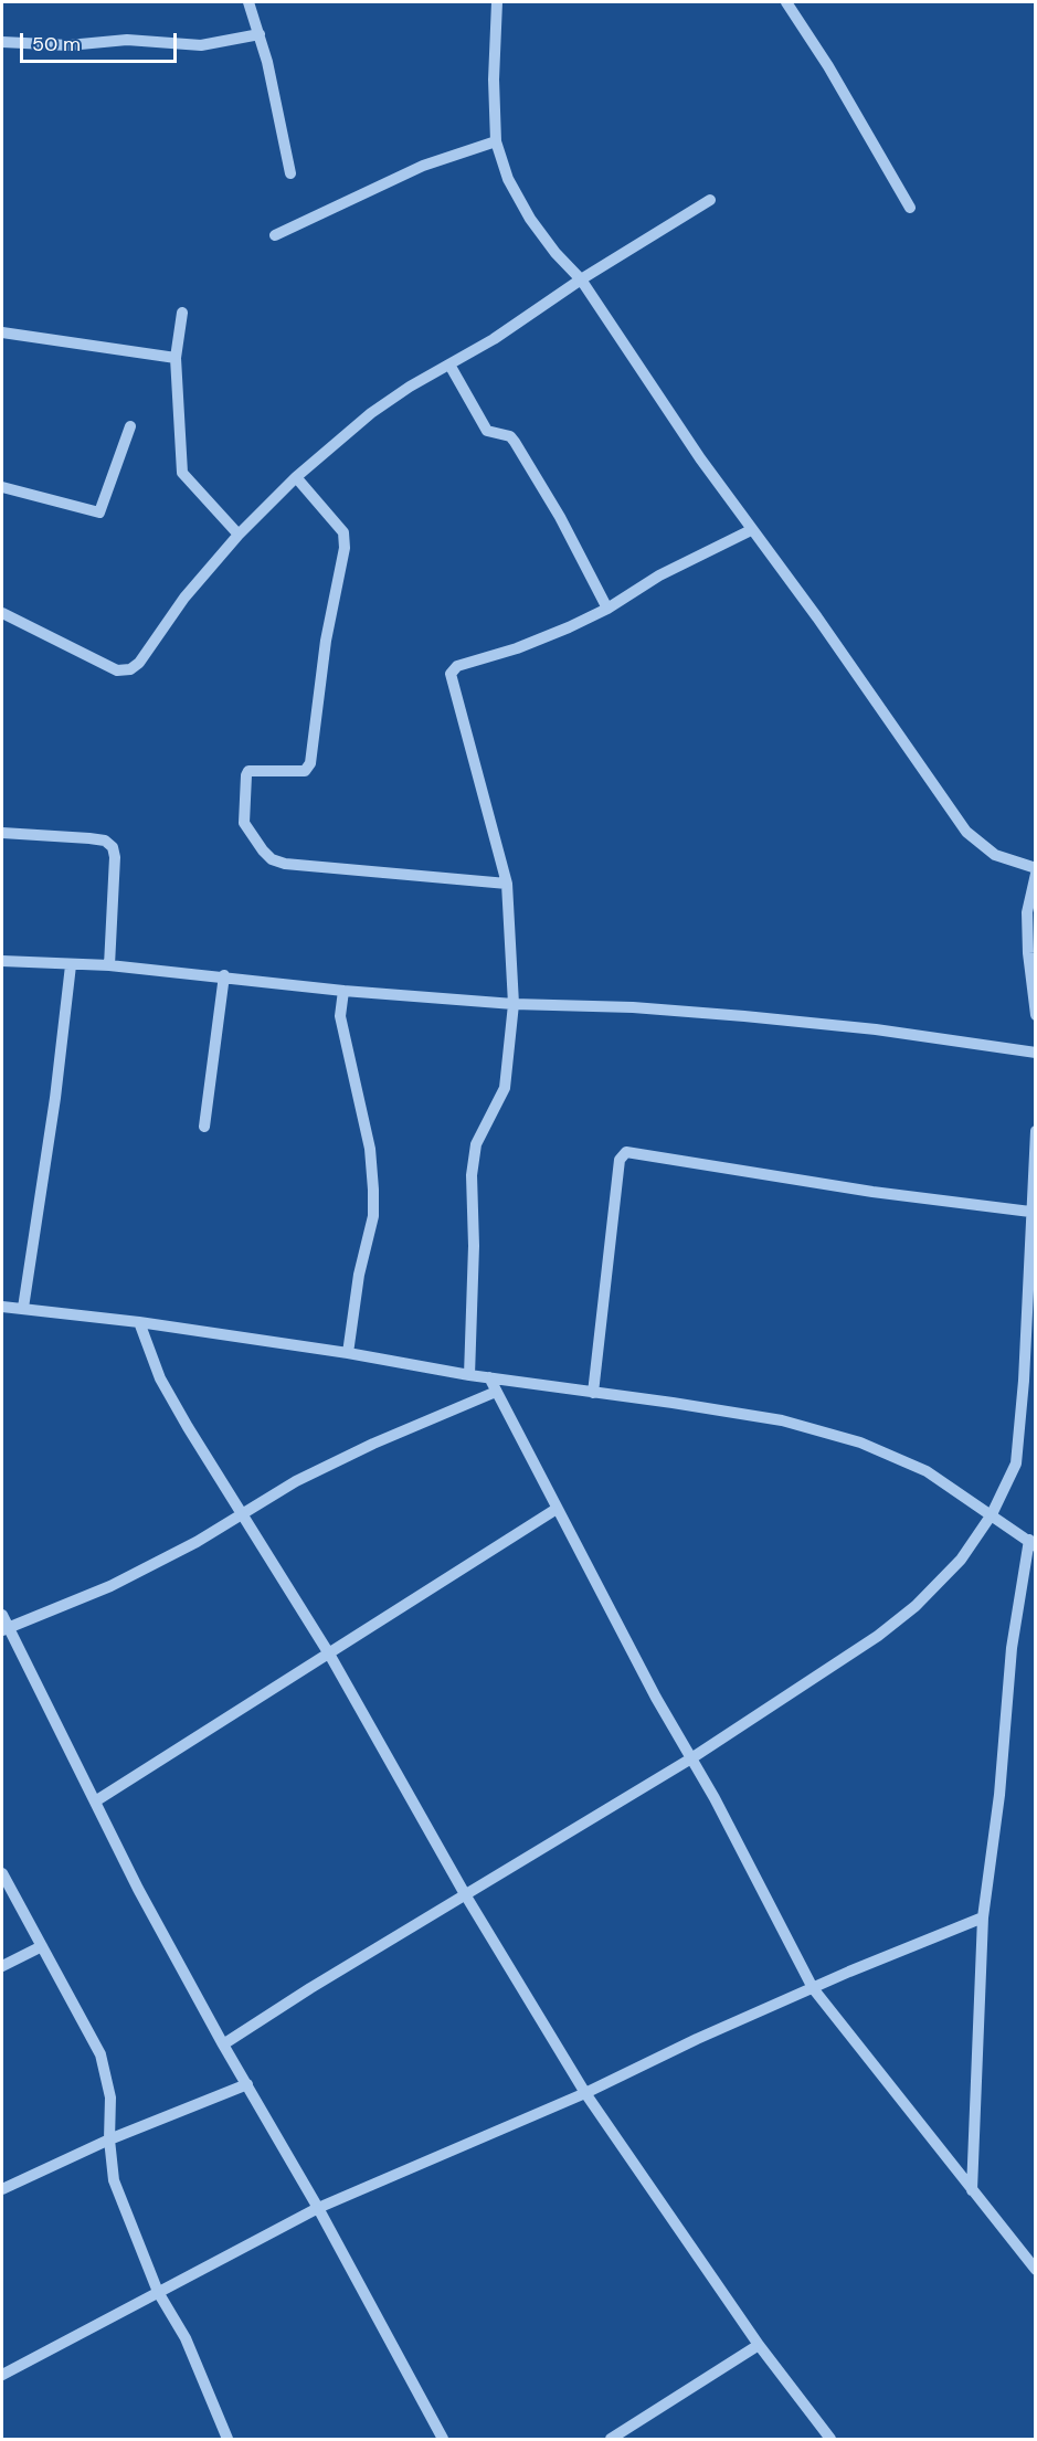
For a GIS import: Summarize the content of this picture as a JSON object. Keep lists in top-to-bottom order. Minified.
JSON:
{"scale_bar":"50 m"}
